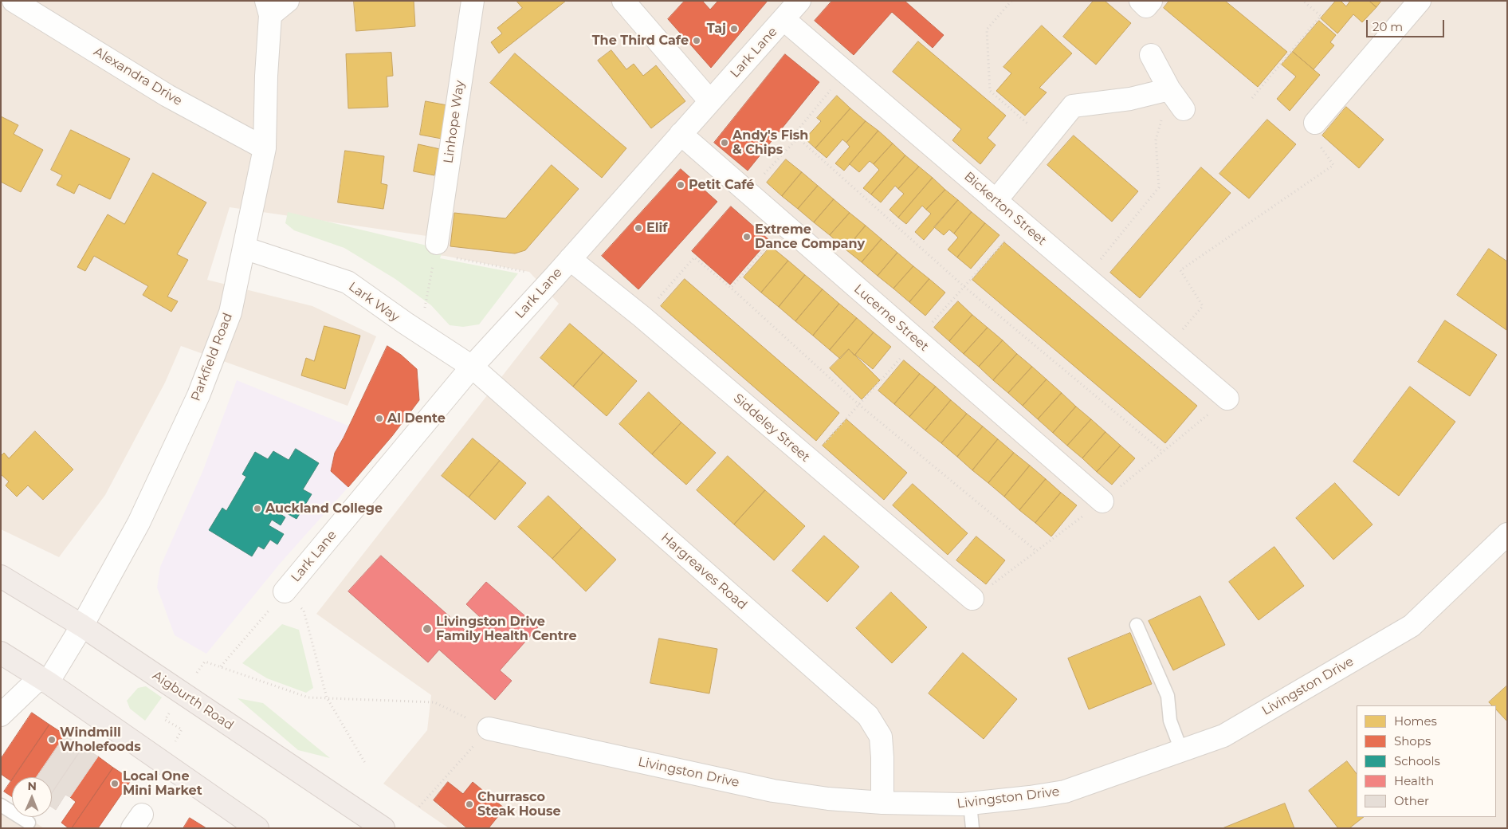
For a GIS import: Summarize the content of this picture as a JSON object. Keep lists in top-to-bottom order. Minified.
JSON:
{"streets":{"highway":["Aigburth Road"],"street":["Lark Lane","Alexandra Drive","Linhope Way","Bickerton Street","Lark Way","Lucerne Street","Parkfield Road","Siddeley Street","Hargreaves Road","Livingston Drive"]},"crossings":[["Lark Lane","Bickerton Street"],["Lark Lane","Lark Way"],["Lark Lane","Lucerne Street"],["Lark Lane","Siddeley Street"],["Lark Lane","Hargreaves Road"],["Alexandra Drive","Parkfield Road"],["Lark Way","Parkfield Road"],["Lark Way","Hargreaves Road"],["Parkfield Road","Aigburth Road"],["Hargreaves Road","Livingston Drive"]],"places":["Taj","The Third Cafe","Andy's Fish & Chips","Petit Café","Elif","Extreme Dance Company","Al Dente","Auckland College","Livingston Drive Family Health Centre","Windmill Wholefoods","Local One Mini Market","Churrasco Steak House"],"legend":["Homes","Shops","Schools","Health","Other"],"scale_bar":"20 m","north":"top"}
